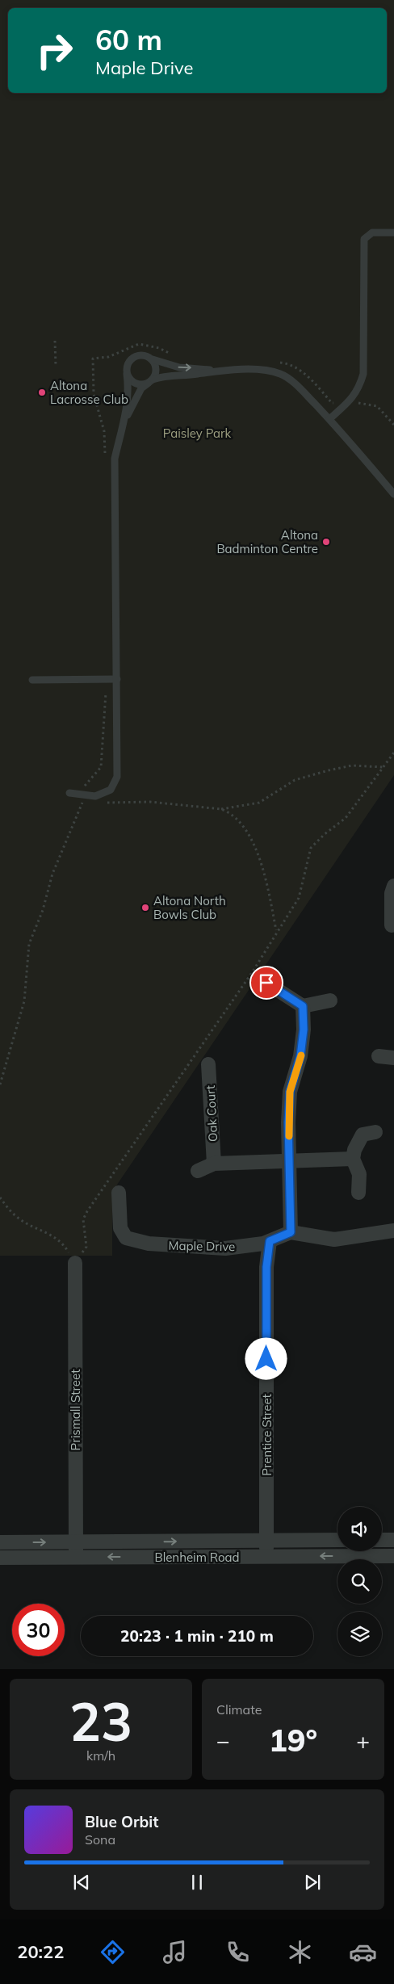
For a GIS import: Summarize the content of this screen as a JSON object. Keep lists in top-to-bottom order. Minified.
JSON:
{"streets":{"street":["Oak Court","Maple Drive","Prismall Street","Prentice Street","Blenheim Road"]},"crossings":[["Maple Drive","Prentice Street"],["Prismall Street","Blenheim Road"],["Prentice Street","Blenheim Road"]],"parks":["Paisley Park"],"places":["Altona Lacrosse Club","Altona Badminton Centre","Altona North Bowls Club"],"page":{"turn":["60 m","Maple Drive"],"limit":"30","trip":"20:23 · 1 min · 210 m","tile":[["23","km/h"],"Climate"],"heat":["−","19°","+"],"song":["Blue Orbit","Sona"],"tabs":"20:22"}}
